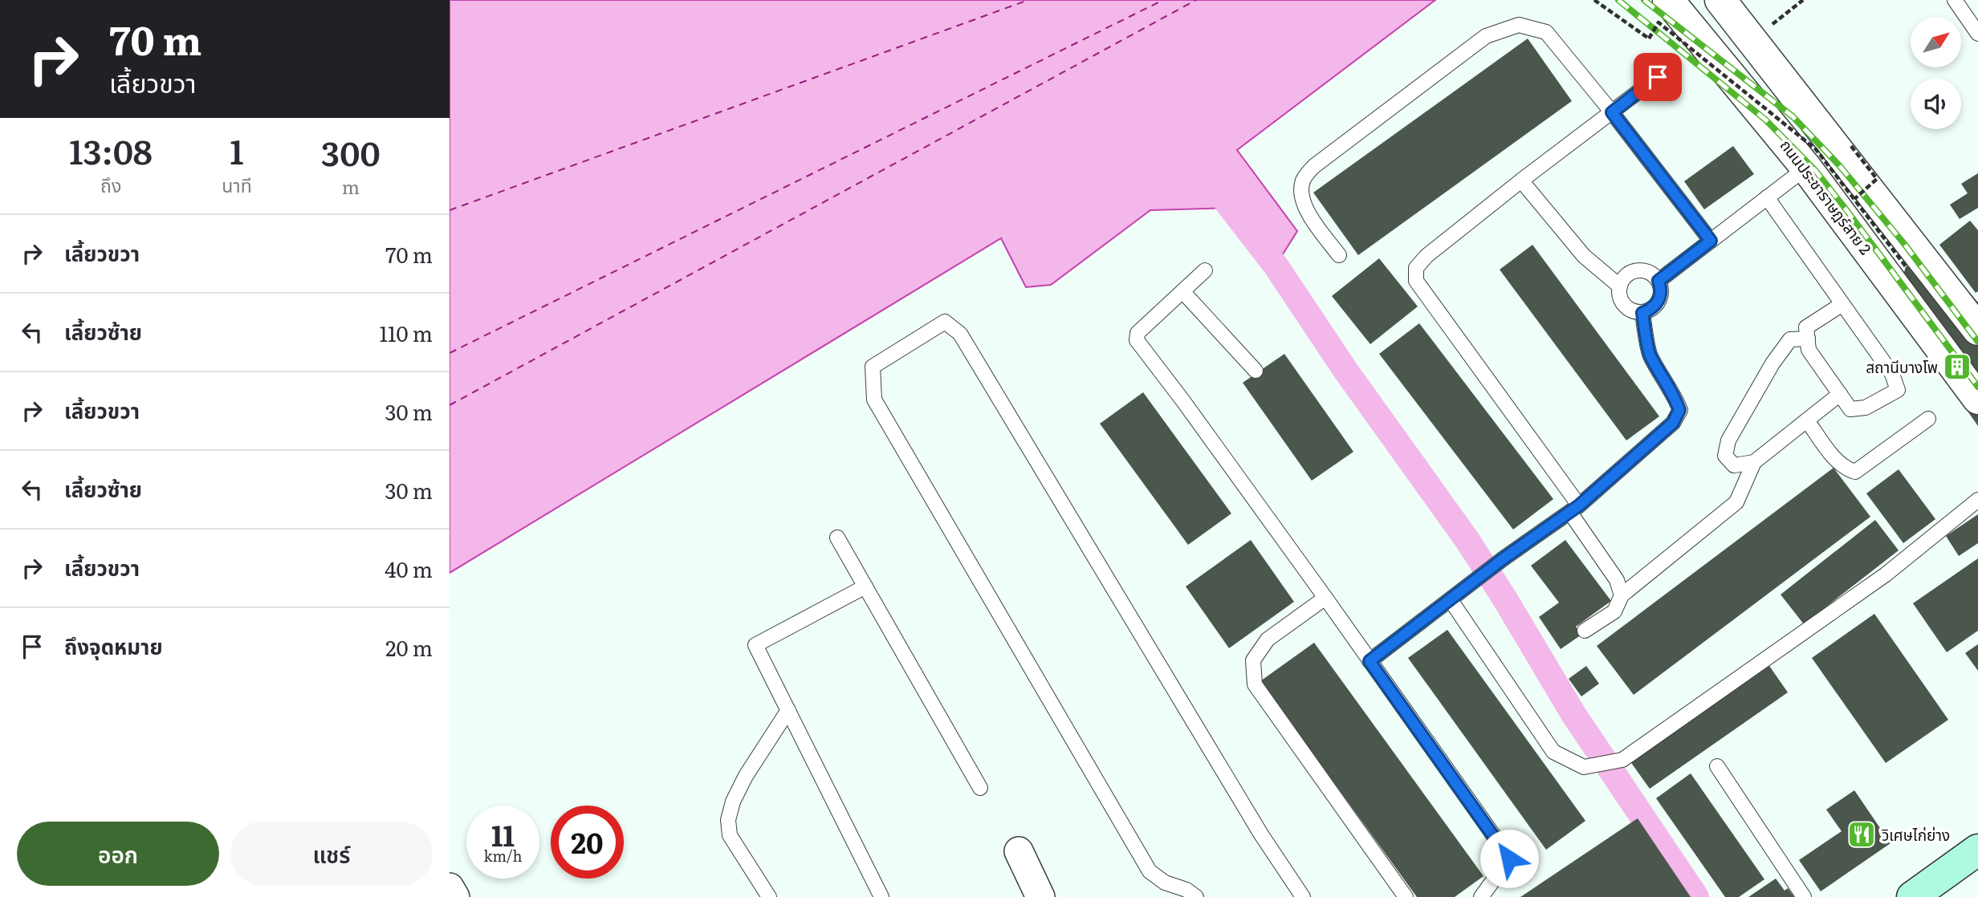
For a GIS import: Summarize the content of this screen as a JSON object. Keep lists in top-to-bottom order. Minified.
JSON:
{"streets":{"street":["ถนนประชาราษฎร์สาย 2"]},"places":{"building":["สถานีบางโพ"],"restaurant":["วิเศษไก่ย่าง"]},"north":"top right","page":{"turn":["70 m","เลี้ยวขวา"],"eta":["13:08","ถึง","1","นาที","300","m"],"list":[{"name":"เลี้ยวขวา","value":"70 m"},{"name":"เลี้ยวซ้าย","value":"110 m"},{"name":"เลี้ยวขวา","value":"30 m"},{"name":"เลี้ยวซ้าย","value":"30 m"},{"name":"เลี้ยวขวา","value":"40 m"},{"name":"ถึงจุดหมาย","value":"20 m"}],"speed":"11 km/h","limit":"20","buttons":["ออก","แชร์"]}}
